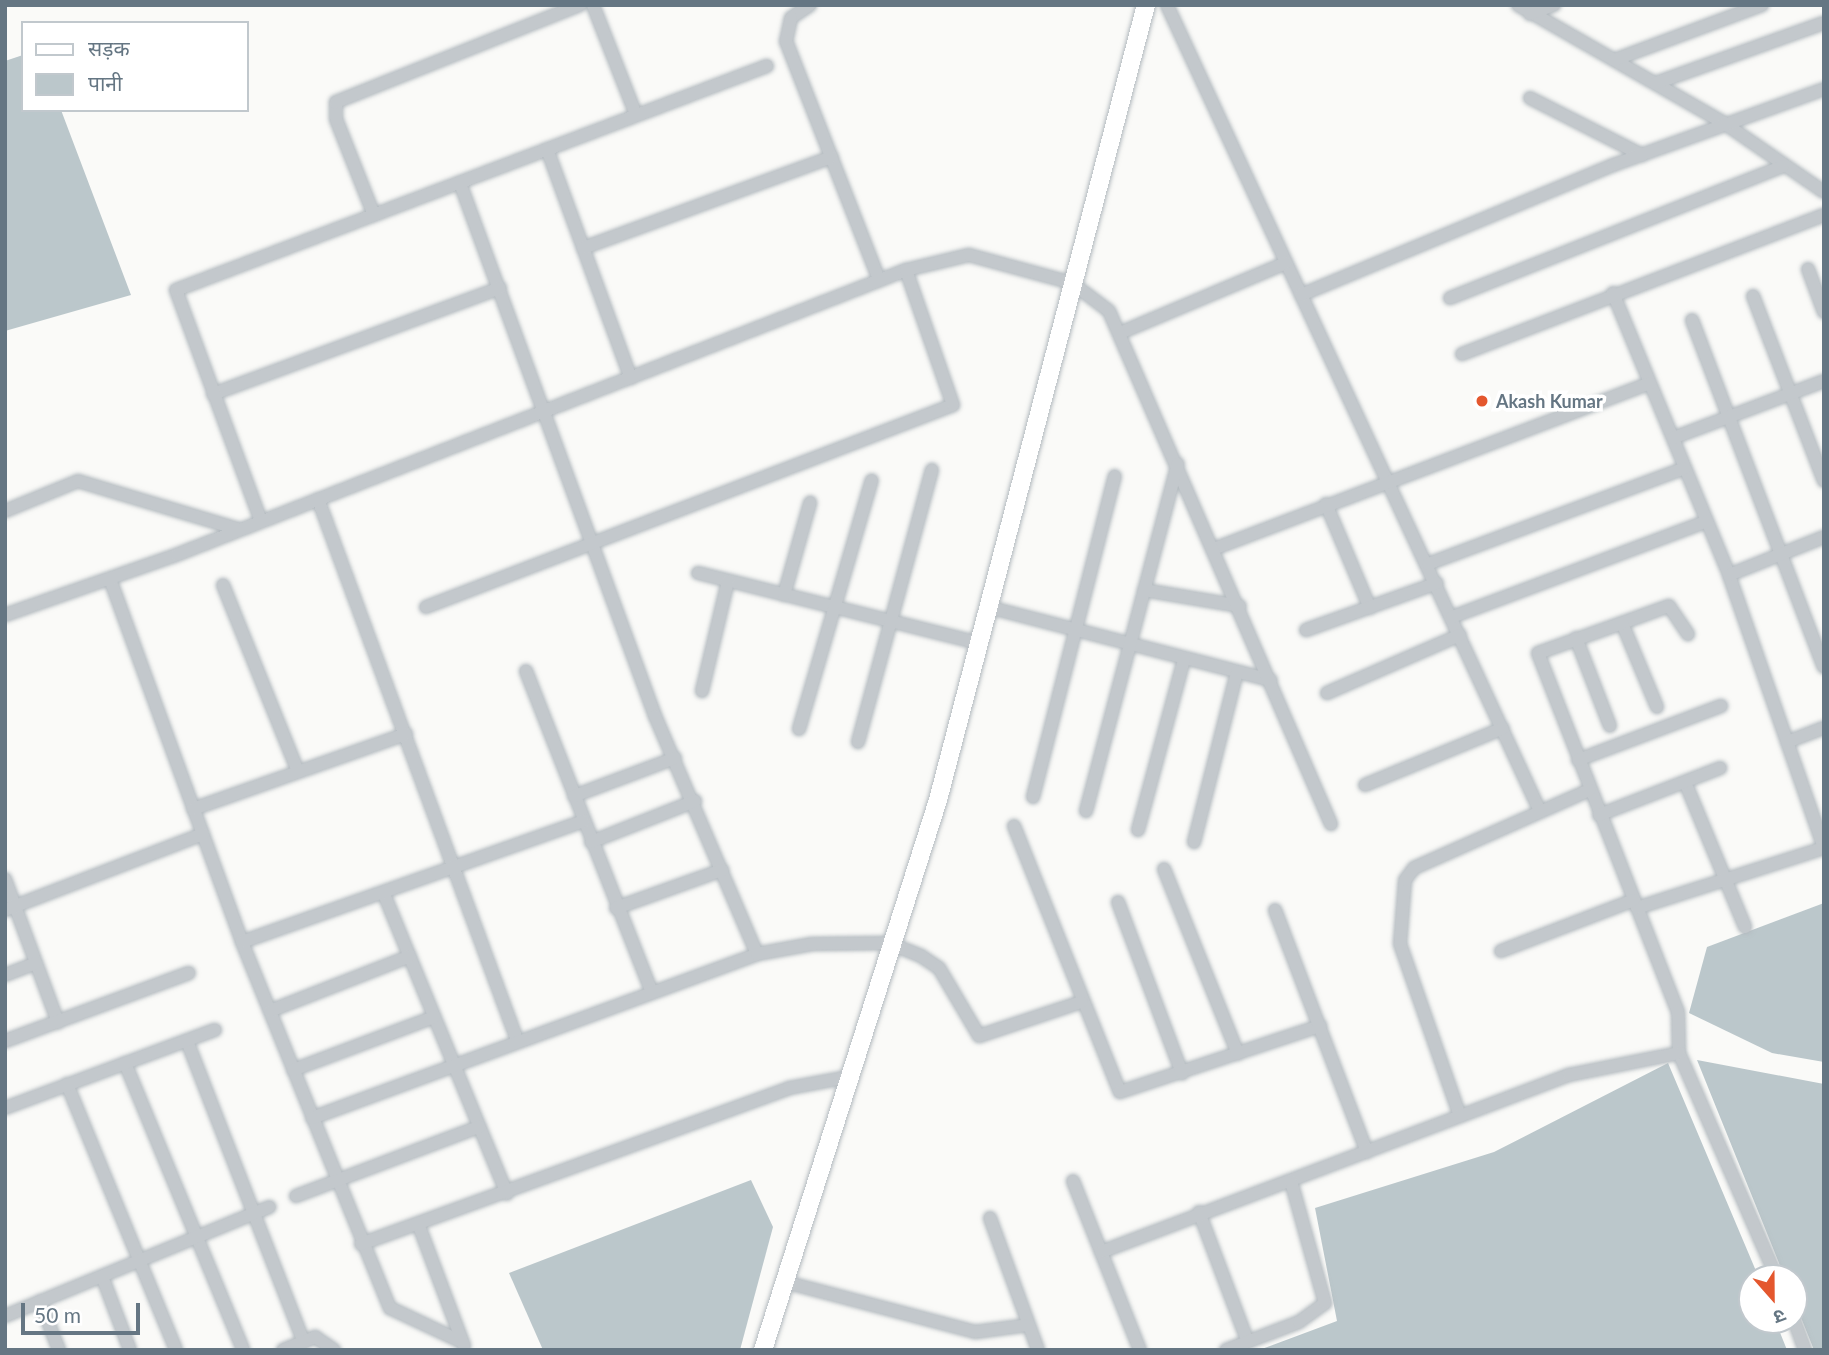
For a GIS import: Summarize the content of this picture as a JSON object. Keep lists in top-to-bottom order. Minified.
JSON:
{"places":["Akash Kumar"],"legend":["सड़क","पानी"],"scale_bar":"50 m","north":"bottom"}
